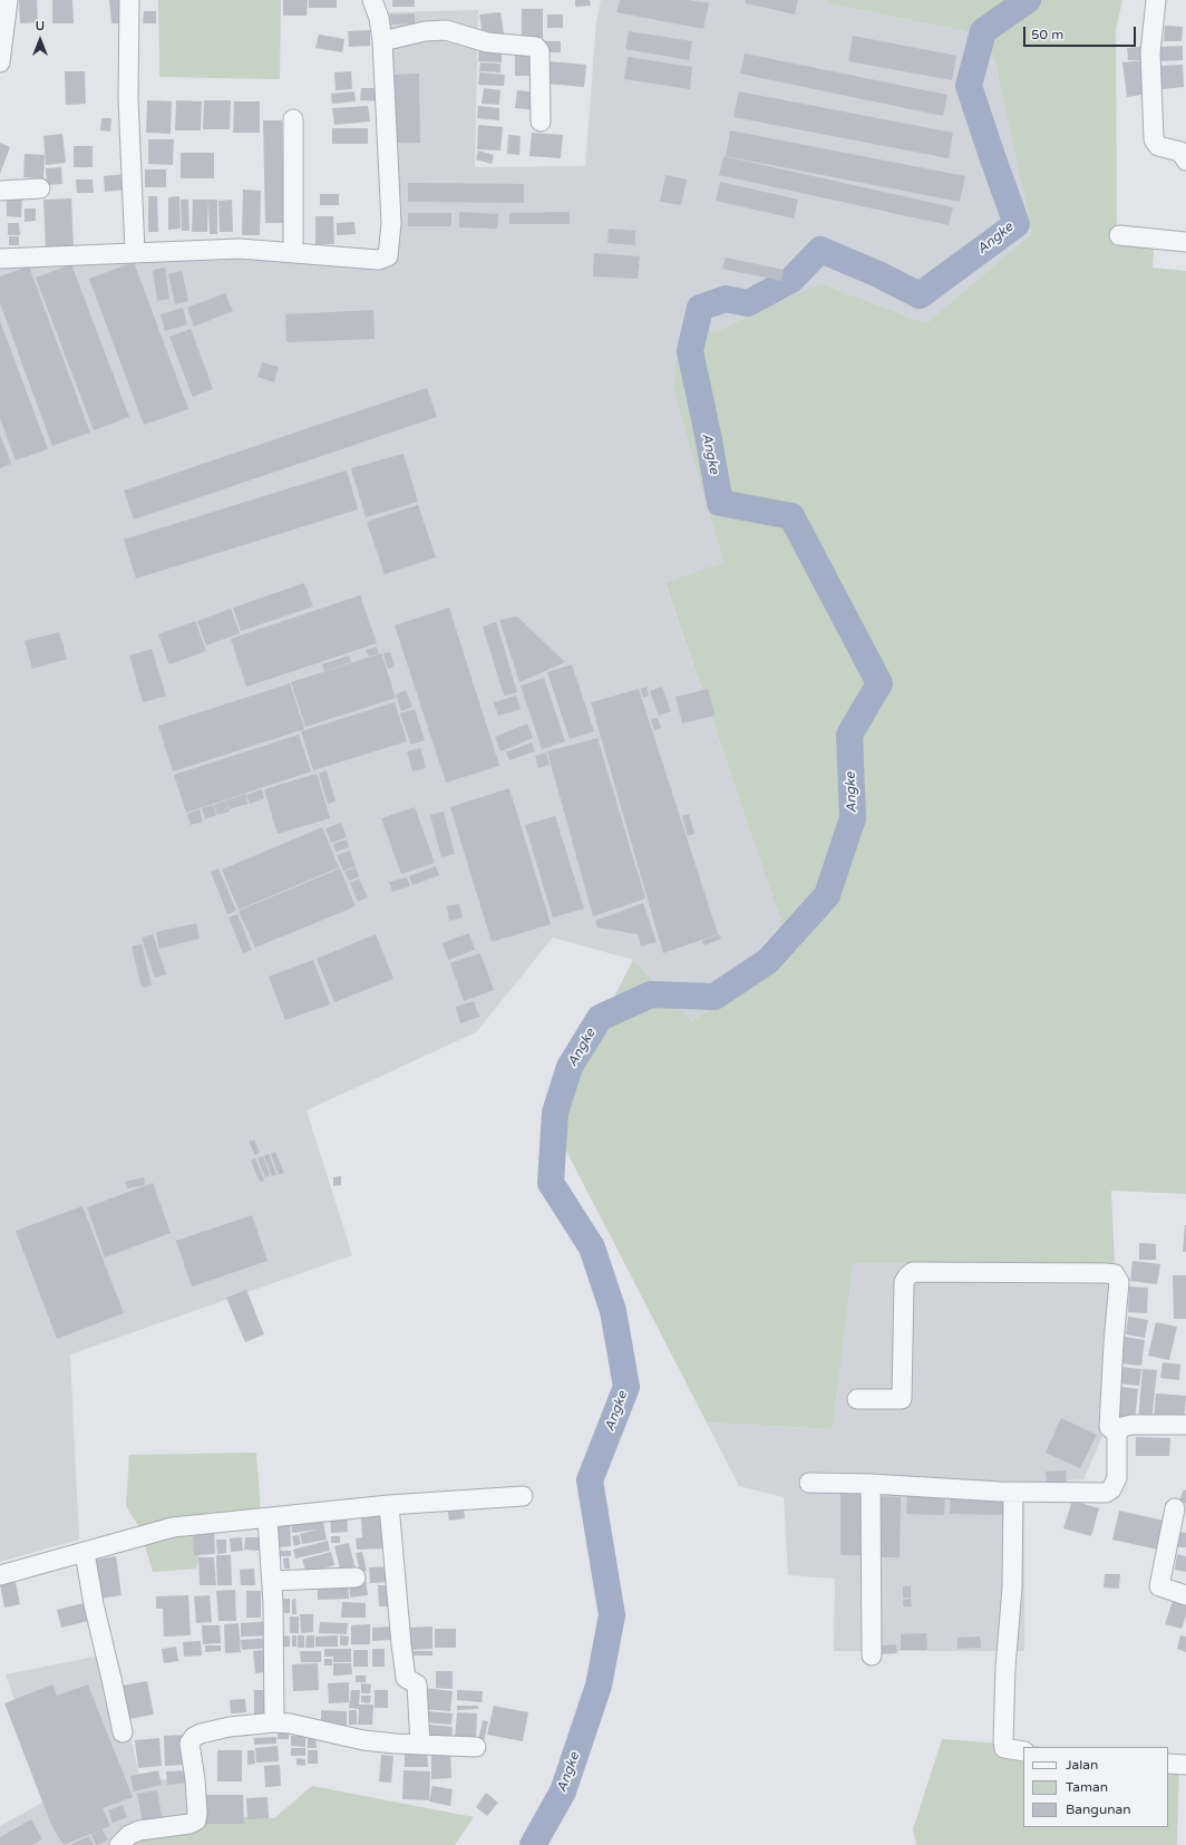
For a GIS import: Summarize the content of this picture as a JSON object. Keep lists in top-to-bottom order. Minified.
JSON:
{"water":["Angke"],"legend":["Jalan","Taman","Bangunan"],"scale_bar":"50 m","north":"top"}
